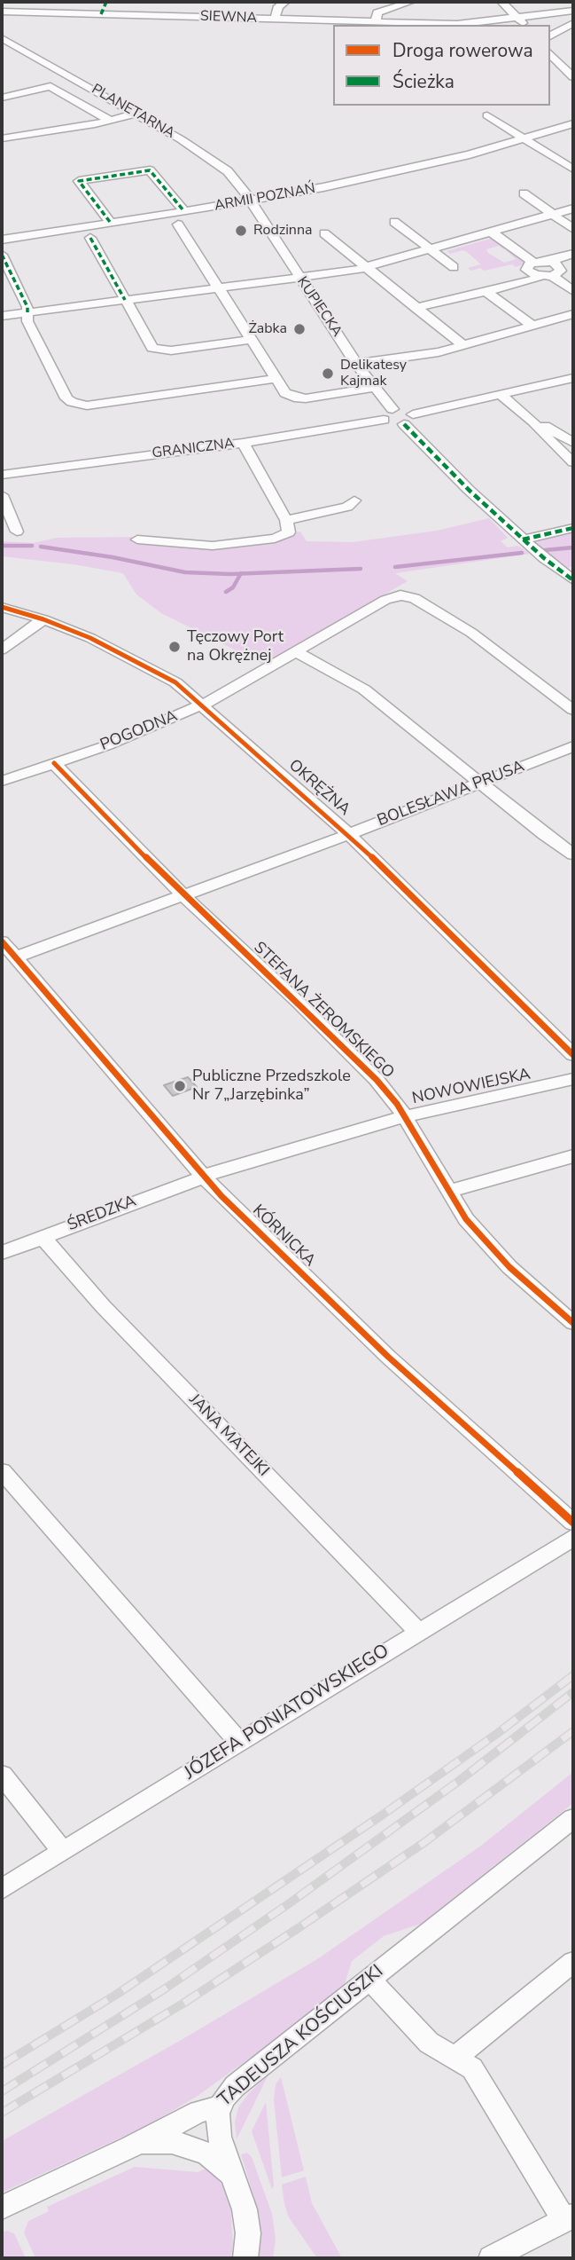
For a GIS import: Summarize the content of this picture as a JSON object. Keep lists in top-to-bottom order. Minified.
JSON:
{"streets":{"street":["SIEWNA","PLANETARNA","ARMII POZNAŃ","KUPIECKA","GRANICZNA","POGODNA","OKRĘŻNA","BOLESŁAWA PRUSA","STEFANA ŻEROMSKIEGO","NOWOWIEJSKA","ŚREDZKA","KÓRNICKA","JANA MATEJKI","JÓZEFA PONIATOWSKIEGO","TADEUSZA KOŚCIUSZKI"]},"crossings":[["PLANETARNA","ARMII POZNAŃ"],["PLANETARNA","KUPIECKA"],["ARMII POZNAŃ","KUPIECKA"],["POGODNA","OKRĘŻNA"],["POGODNA","STEFANA ŻEROMSKIEGO"],["OKRĘŻNA","BOLESŁAWA PRUSA"],["BOLESŁAWA PRUSA","STEFANA ŻEROMSKIEGO"],["BOLESŁAWA PRUSA","KÓRNICKA"],["STEFANA ŻEROMSKIEGO","NOWOWIEJSKA"],["NOWOWIEJSKA","ŚREDZKA"],["NOWOWIEJSKA","KÓRNICKA"],["ŚREDZKA","KÓRNICKA"],["ŚREDZKA","JANA MATEJKI"],["JANA MATEJKI","JÓZEFA PONIATOWSKIEGO"]],"places":["Rodzinna","Żabka","Delikatesy Kajmak","Tęczowy Port na Okrężnej","Publiczne Przedszkole Nr 7„Jarzębinka”"],"legend":["Droga rowerowa","Ścieżka"]}
